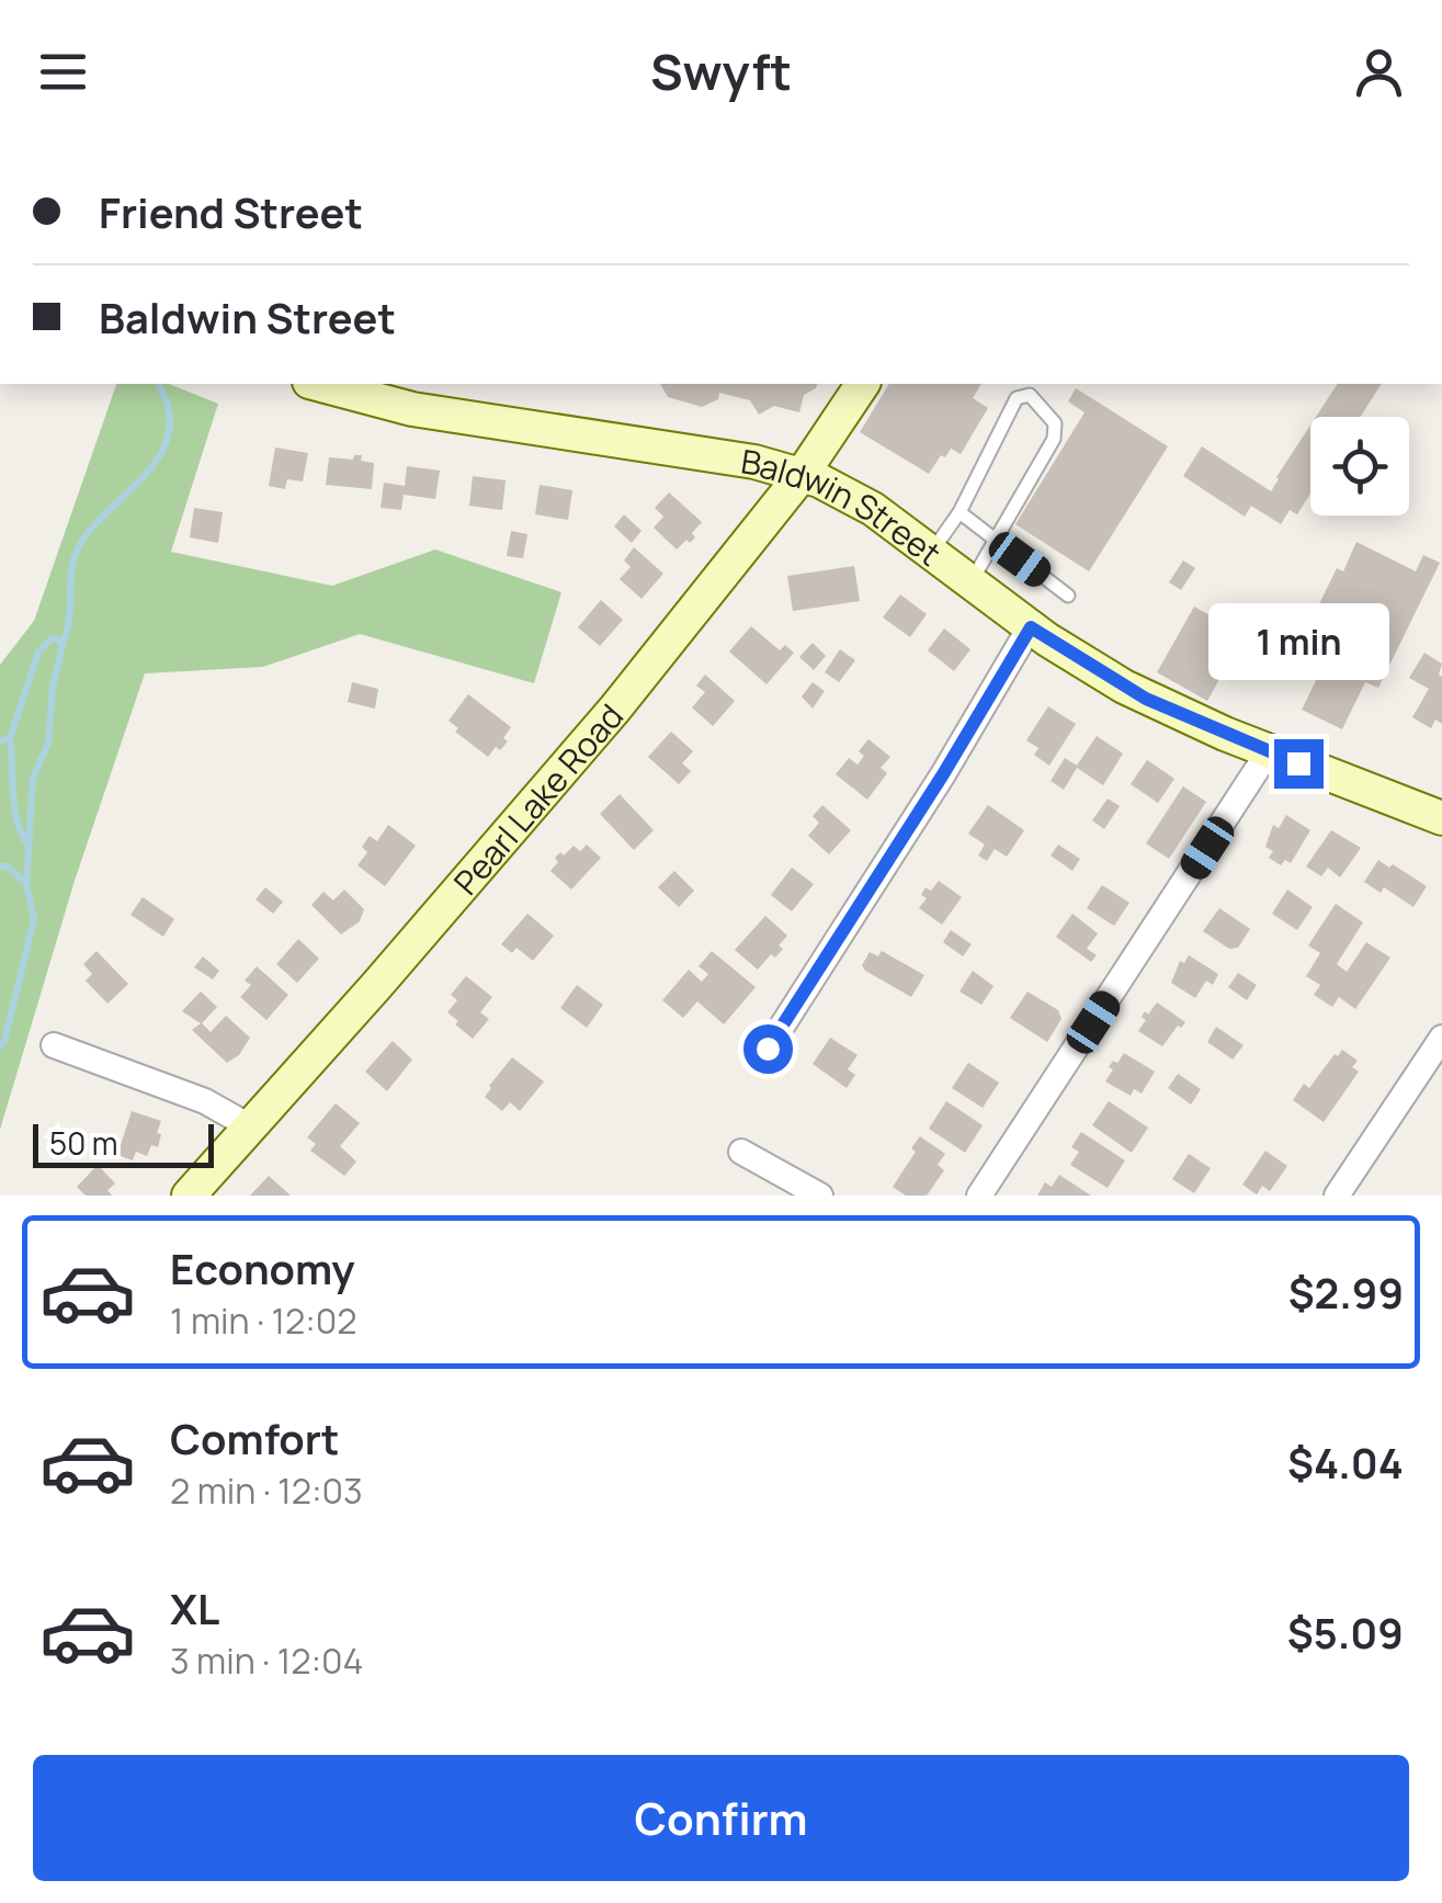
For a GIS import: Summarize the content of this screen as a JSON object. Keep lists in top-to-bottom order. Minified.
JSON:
{"streets":{"main road":["Baldwin Street","Pearl Lake Road"]},"crossings":[["Baldwin Street","Pearl Lake Road"]],"scale_bar":"50 m","page":{"header":"Swyft","banner":["Friend Street","Baldwin Street"],"bubble":"1 min","scale":"50 m","list":[{"name":"Economy","note":"1 min · 12:02","value":"$2.99"},{"name":"Comfort","note":"2 min · 12:03","value":"$4.04"},{"name":"XL","note":"3 min · 12:04","value":"$5.09"}],"buttons":"Confirm"}}
